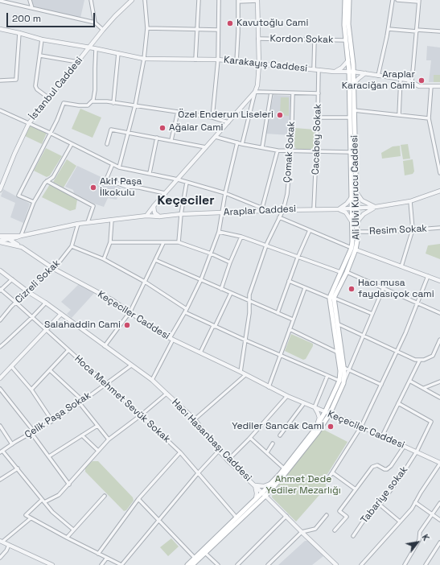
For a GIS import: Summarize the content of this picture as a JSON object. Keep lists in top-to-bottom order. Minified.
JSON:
{"streets":{"main road":["Ali Ulvi Kurucu Caddesi"],"street":["Kordon Sokak","Karakayış Caddesi","İstanbul Caddesi","Cacabey Sokak","Çomak Sokak","Araplar Caddesi","Resim Sokak","Cizreli Sokak","Keçeciler Caddesi","Hoca Mehmet Sevük Sokak","Çelik Paşa Sokak","Hacı Hasanbaşı Caddesi","Tabariye sokak"]},"crossings":[["Kordon Sokak","Ali Ulvi Kurucu Caddesi"],["Karakayış Caddesi","İstanbul Caddesi"],["Karakayış Caddesi","Cacabey Sokak"],["Karakayış Caddesi","Ali Ulvi Kurucu Caddesi"],["Cacabey Sokak","Araplar Caddesi"],["Çomak Sokak","Araplar Caddesi"],["Çomak Sokak","Keçeciler Caddesi"],["Ali Ulvi Kurucu Caddesi","Araplar Caddesi"],["Ali Ulvi Kurucu Caddesi","Resim Sokak"],["Ali Ulvi Kurucu Caddesi","Keçeciler Caddesi"],["Ali Ulvi Kurucu Caddesi","Hoca Mehmet Sevük Sokak"],["Ali Ulvi Kurucu Caddesi","Hacı Hasanbaşı Caddesi"],["Araplar Caddesi","Cizreli Sokak"],["Araplar Caddesi","Keçeciler Caddesi"],["Cizreli Sokak","Keçeciler Caddesi"],["Cizreli Sokak","Hoca Mehmet Sevük Sokak"],["Cizreli Sokak","Hacı Hasanbaşı Caddesi"],["Keçeciler Caddesi","Tabariye sokak"],["Hoca Mehmet Sevük Sokak","Çelik Paşa Sokak"],["Çelik Paşa Sokak","Hacı Hasanbaşı Caddesi"]],"districts":["Keçeciler"],"parks":["Ahmet Dede Yediler Mezarlığı"],"places":["Kavutoğlu Cami","Araplar Karaciğan Camii","Özel Enderun Liseleri","Ağalar Cami","Akif Paşa İlkokulu","Hacı musa faydasıçok cami","Salahaddin Cami","Yediler Sancak Cami"],"scale_bar":"200 m","north":"top right"}
